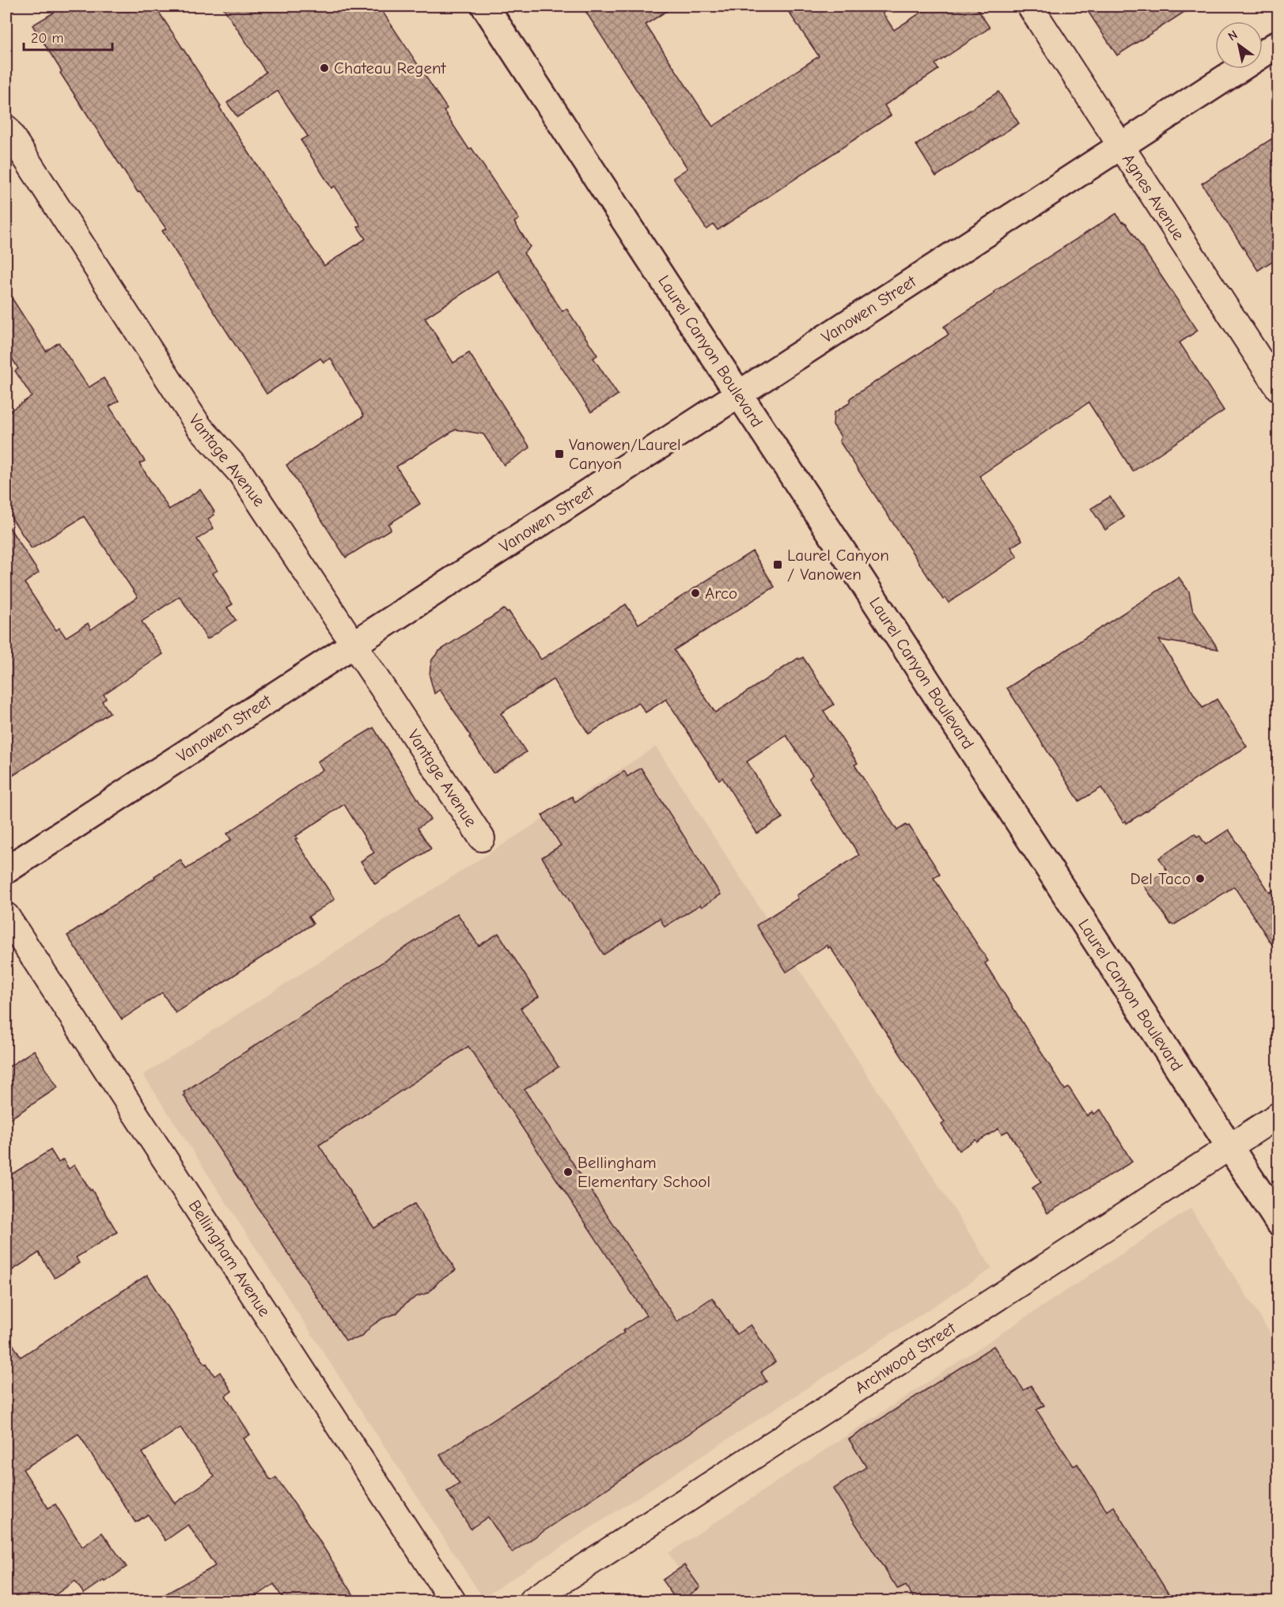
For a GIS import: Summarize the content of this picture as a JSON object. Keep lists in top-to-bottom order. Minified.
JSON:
{"streets":{"main road":["Vanowen Street","Laurel Canyon Boulevard"],"street":["Agnes Avenue","Vantage Avenue","Bellingham Avenue","Archwood Street"]},"crossings":[["Agnes Avenue","Vanowen Street"],["Vanowen Street","Laurel Canyon Boulevard"],["Vanowen Street","Vantage Avenue"],["Laurel Canyon Boulevard","Archwood Street"]],"places":{"other":["Chateau Regent","Arco","Del Taco","Bellingham Elementary School"],"transit":["Vanowen/Laurel Canyon","Laurel Canyon / Vanowen"]},"scale_bar":"20 m","north":"top left"}
